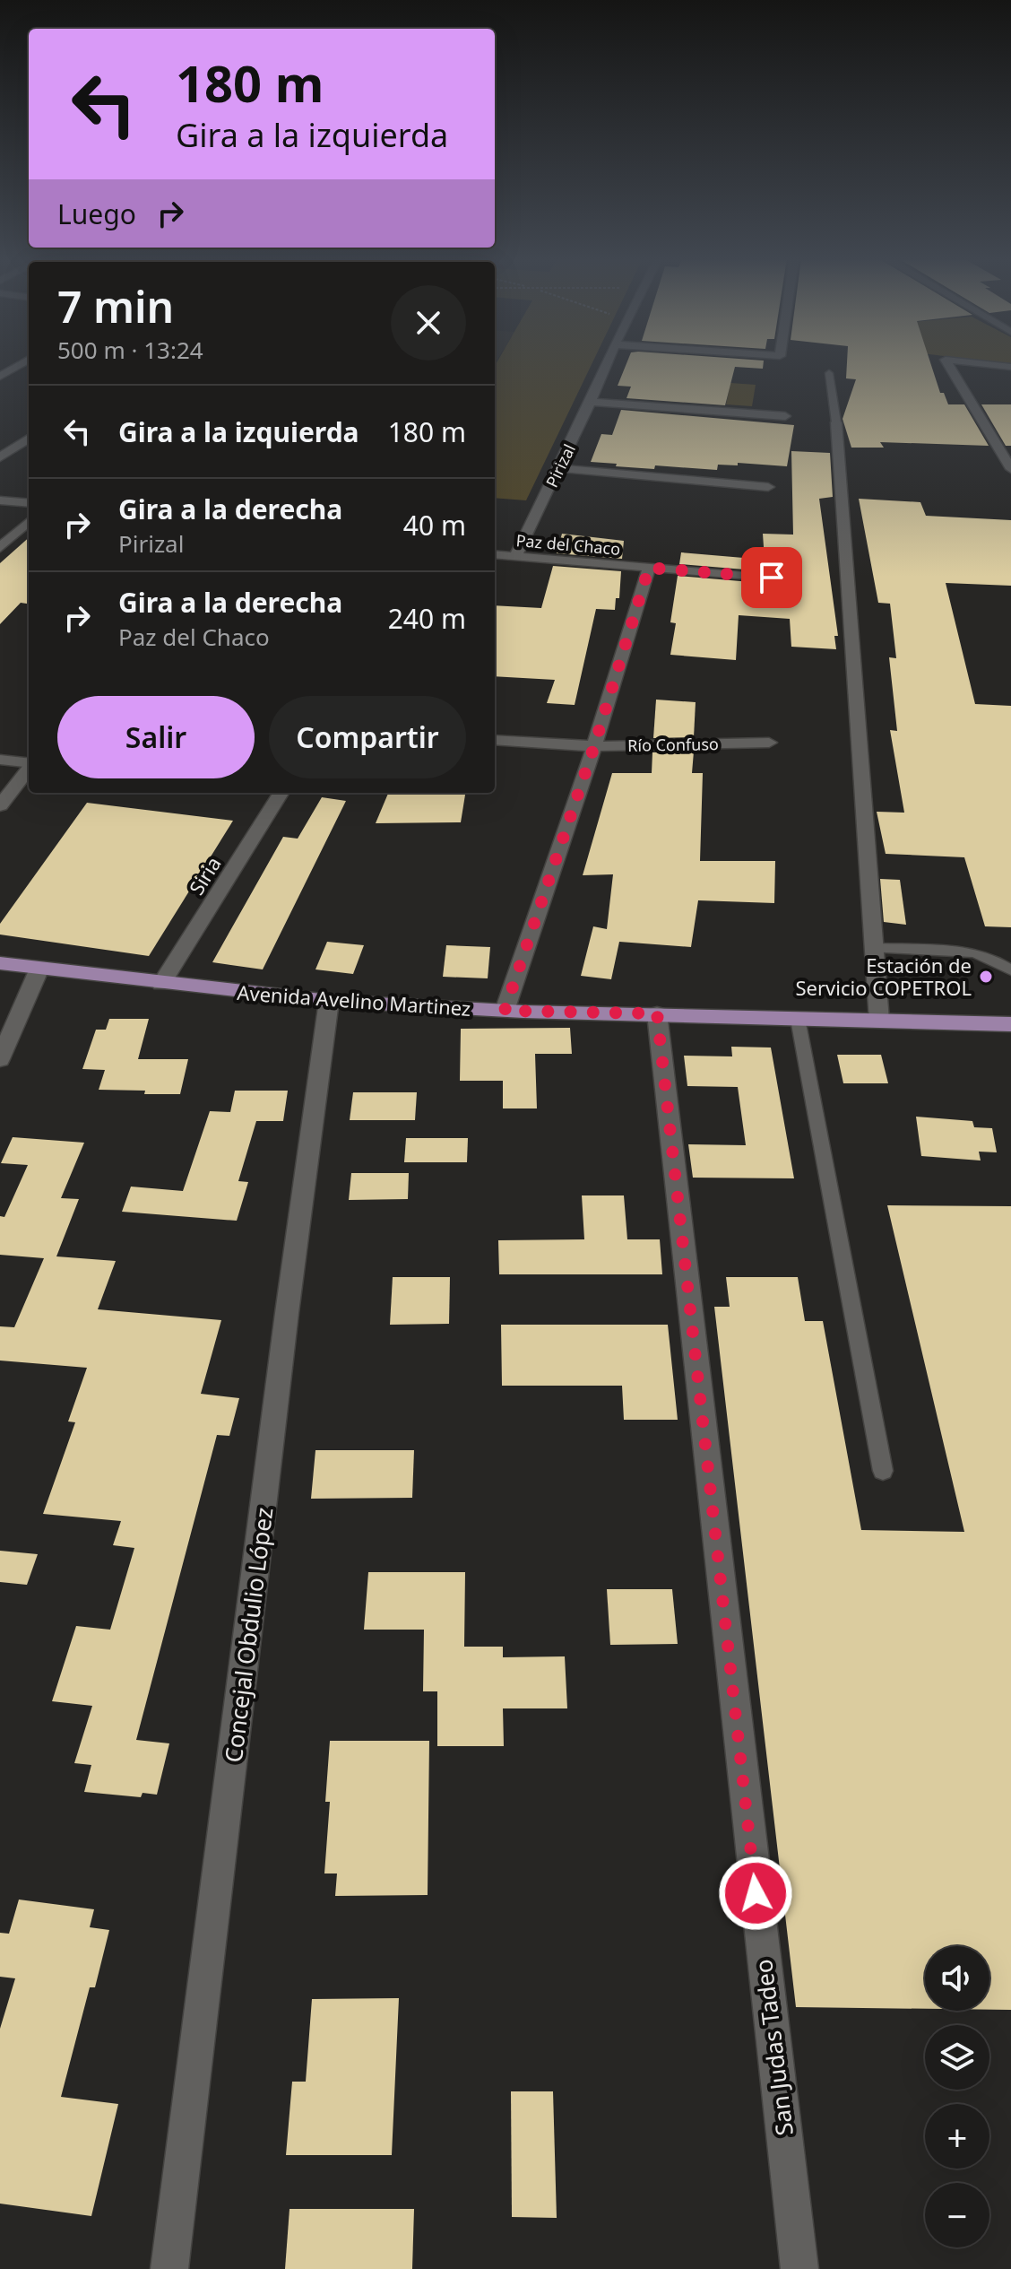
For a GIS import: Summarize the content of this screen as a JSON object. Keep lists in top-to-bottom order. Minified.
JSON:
{"streets":{"main road":["Avenida Avelino Martinez"],"street":["Pirizal","Paz del Chaco","Río Confuso","Siria","Concejal Obdulio López","San Judas Tadeo"]},"crossings":[["Pirizal","Paz del Chaco"],["Siria","Avenida Avelino Martinez"],["Avenida Avelino Martinez","Concejal Obdulio López"],["Avenida Avelino Martinez","San Judas Tadeo"]],"places":["Estación de Servicio COPETROL"],"page":{"turn":["180 m","Gira a la izquierda"],"then":"Luego","heading":["7 min","500 m · 13:24"],"list":[{"name":"Gira a la izquierda","value":"180 m"},{"name":"Gira a la derecha","note":"Pirizal","value":"40 m"},{"name":"Gira a la derecha","note":"Paz del Chaco","value":"240 m"}],"buttons":["Salir","Compartir"],"map_buttons":["+","−"]}}
